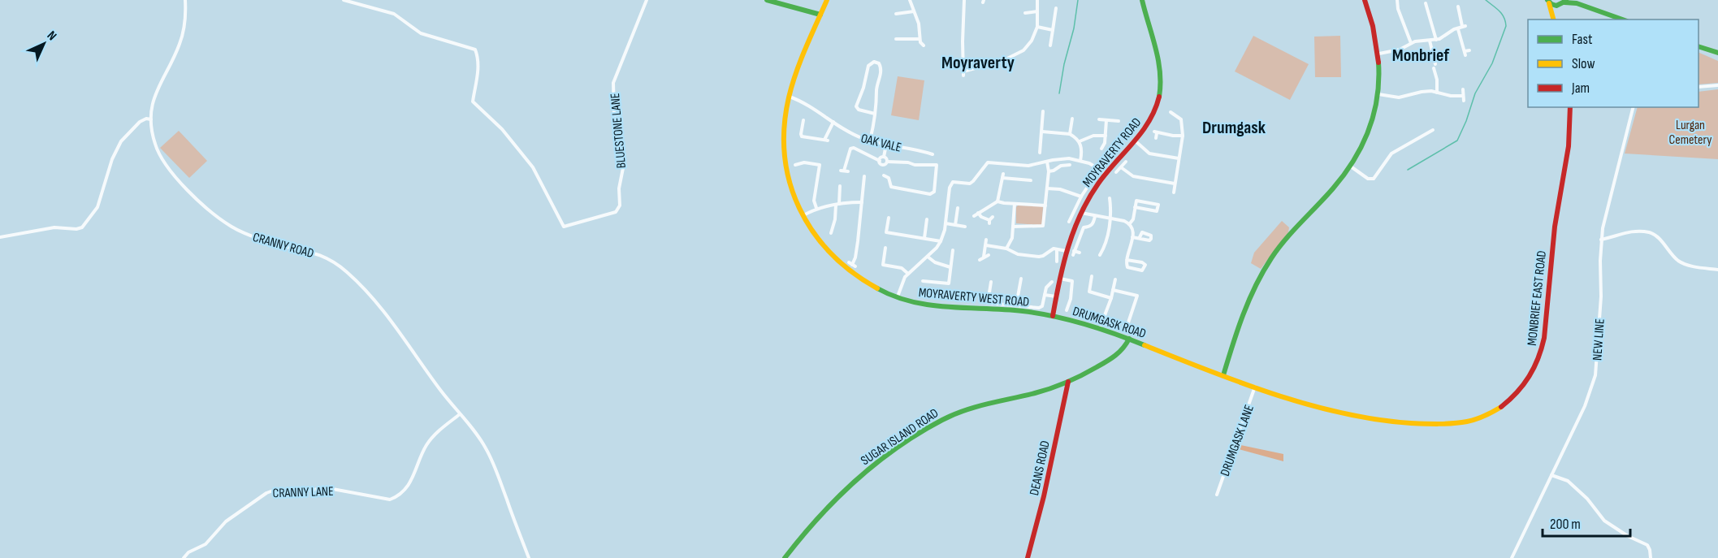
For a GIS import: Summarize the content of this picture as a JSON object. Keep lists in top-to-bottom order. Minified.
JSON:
{"streets":{"street":["BLUESTONE LANE","OAK VALE","MOYRAVERTY ROAD","CRANNY ROAD","MOYRAVERTY WEST ROAD","MONBRIEF EAST ROAD","DRUMGASK ROAD","NEW LINE","SUGAR ISLAND ROAD","DRUMGASK LANE","DEANS ROAD","CRANNY LANE"]},"crossings":[["OAK VALE","MOYRAVERTY WEST ROAD"],["MOYRAVERTY ROAD","MOYRAVERTY WEST ROAD"],["MOYRAVERTY ROAD","DRUMGASK ROAD"],["CRANNY ROAD","CRANNY LANE"],["MOYRAVERTY WEST ROAD","DRUMGASK ROAD"],["MONBRIEF EAST ROAD","DRUMGASK ROAD"],["MONBRIEF EAST ROAD","DRUMGASK LANE"],["DRUMGASK ROAD","SUGAR ISLAND ROAD"],["SUGAR ISLAND ROAD","DEANS ROAD"]],"districts":["Monbrief","Moyraverty","Drumgask"],"parks":["Lurgan Cemetery"],"legend":["Fast","Slow","Jam"],"scale_bar":"200 m","north":"top right"}
